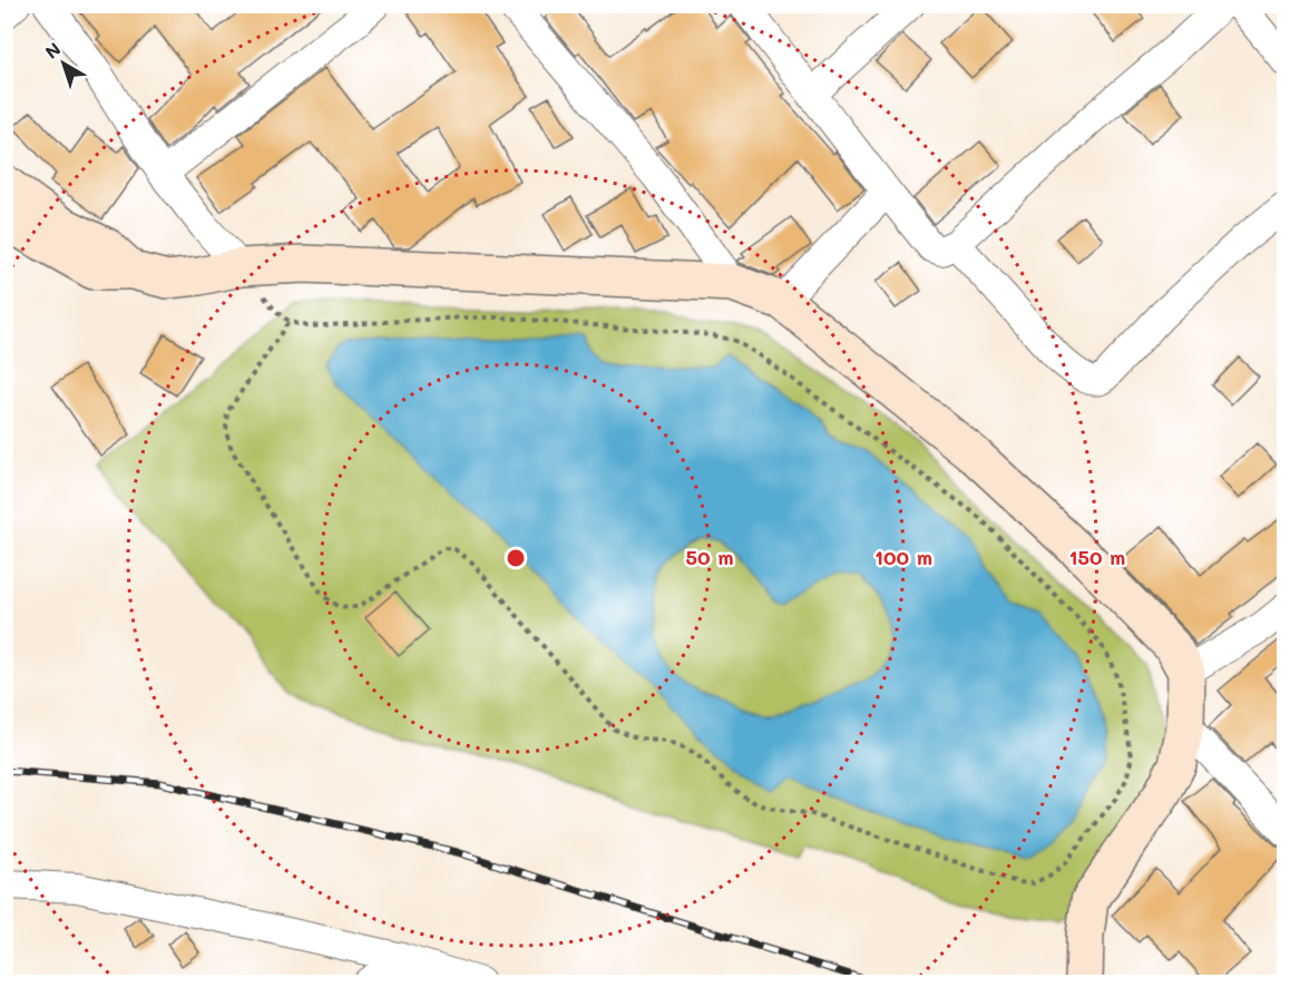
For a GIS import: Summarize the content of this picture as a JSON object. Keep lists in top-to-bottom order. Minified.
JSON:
{"north":"top left","rings":["50 m","100 m","150 m"]}
